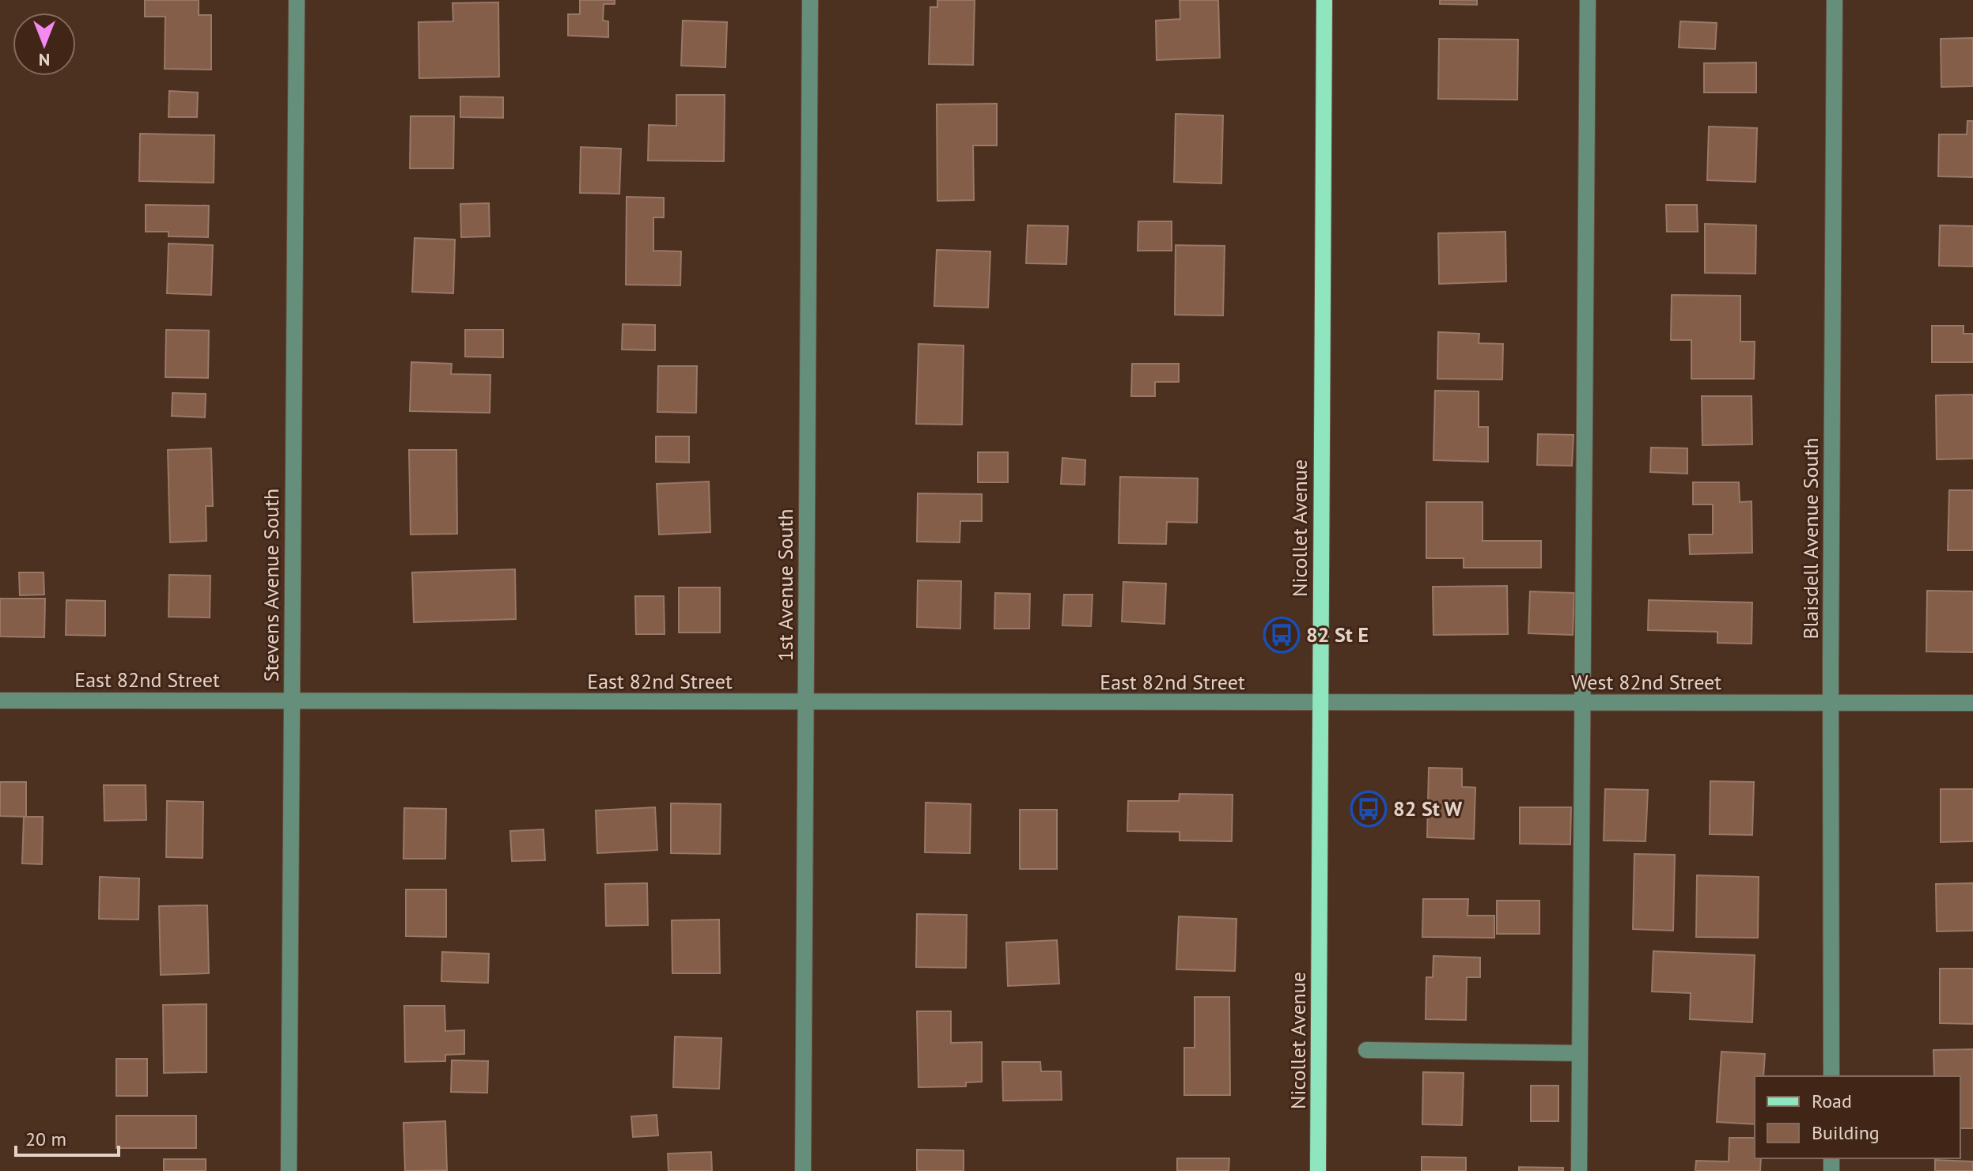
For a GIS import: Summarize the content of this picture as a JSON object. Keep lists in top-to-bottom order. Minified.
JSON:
{"streets":{"main road":["Nicollet Avenue"],"street":["Blaisdell Avenue South","Stevens Avenue South","1st Avenue South","East 82nd Street","West 82nd Street"]},"crossings":[["Nicollet Avenue","East 82nd Street"],["Nicollet Avenue","West 82nd Street"],["Blaisdell Avenue South","West 82nd Street"],["Stevens Avenue South","East 82nd Street"],["1st Avenue South","East 82nd Street"],["East 82nd Street","West 82nd Street"]],"places":{"bus stop":["82 St E","82 St W"]},"legend":["Road","Building"],"scale_bar":"20 m","north":"bottom"}
